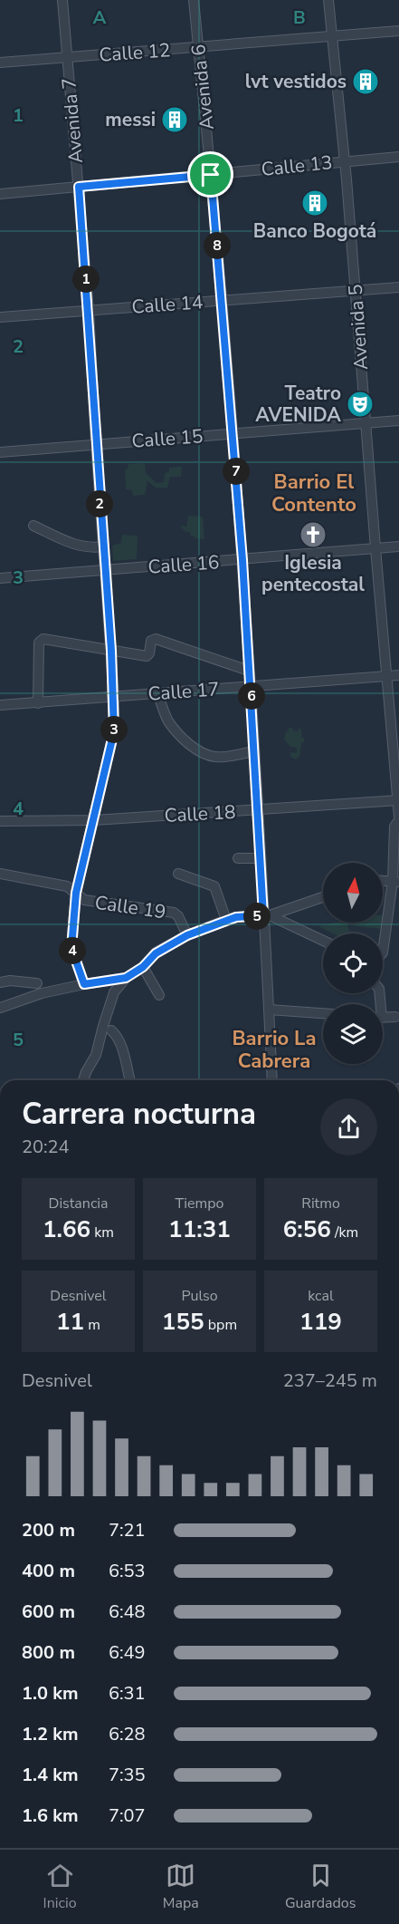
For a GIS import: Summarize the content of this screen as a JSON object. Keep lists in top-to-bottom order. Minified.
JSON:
{"streets":{"street":["Calle 12","Avenida 6","Avenida 7","Calle 13","Calle 14","Avenida 5","Calle 15","Calle 16","Calle 17","Calle 18","Calle 19"]},"crossings":[["Calle 12","Avenida 6"],["Calle 12","Avenida 7"],["Calle 12","Avenida 5"],["Avenida 6","Calle 13"],["Avenida 6","Calle 14"],["Avenida 6","Calle 15"],["Avenida 6","Calle 16"],["Avenida 6","Calle 17"],["Avenida 6","Calle 18"],["Avenida 7","Calle 13"],["Avenida 7","Calle 14"],["Avenida 7","Calle 15"],["Avenida 7","Calle 16"],["Avenida 7","Calle 17"],["Avenida 7","Calle 18"],["Avenida 7","Calle 19"],["Calle 13","Avenida 5"],["Calle 14","Avenida 5"],["Avenida 5","Calle 15"],["Avenida 5","Calle 16"],["Avenida 5","Calle 17"],["Avenida 5","Calle 18"]],"districts":["Barrio El Contento","Barrio La Cabrera"],"places":{"building":["lvt vestidos","messi","Banco Bogotá"],"theatre":["Teatro AVENIDA"],"church":["Iglesia pentecostal"]},"north":"top","page":{"pins":["8","1","7","2","6","3","5","4"],"heading":["Carrera nocturna","20:24"],"stats":[["Distancia","1.66 km"],["Tiempo","11:31"],["Ritmo","6:56 /km"],["Desnivel","11 m"],["Pulso","155 bpm"],["kcal","119"]],"chart":["Desnivel","237–245 m"],"list":[{"name":"200 m","note":"7:21"},{"name":"400 m","note":"6:53"},{"name":"600 m","note":"6:48"},{"name":"800 m","note":"6:49"},{"name":"1.0 km","note":"6:31"},{"name":"1.2 km","note":"6:28"},{"name":"1.4 km","note":"7:35"},{"name":"1.6 km","note":"7:07"}],"tabs":["Inicio","Mapa","Guardados"]},"grid":{"columns":["A","B"],"rows":["1","2","3","4","5"]}}
